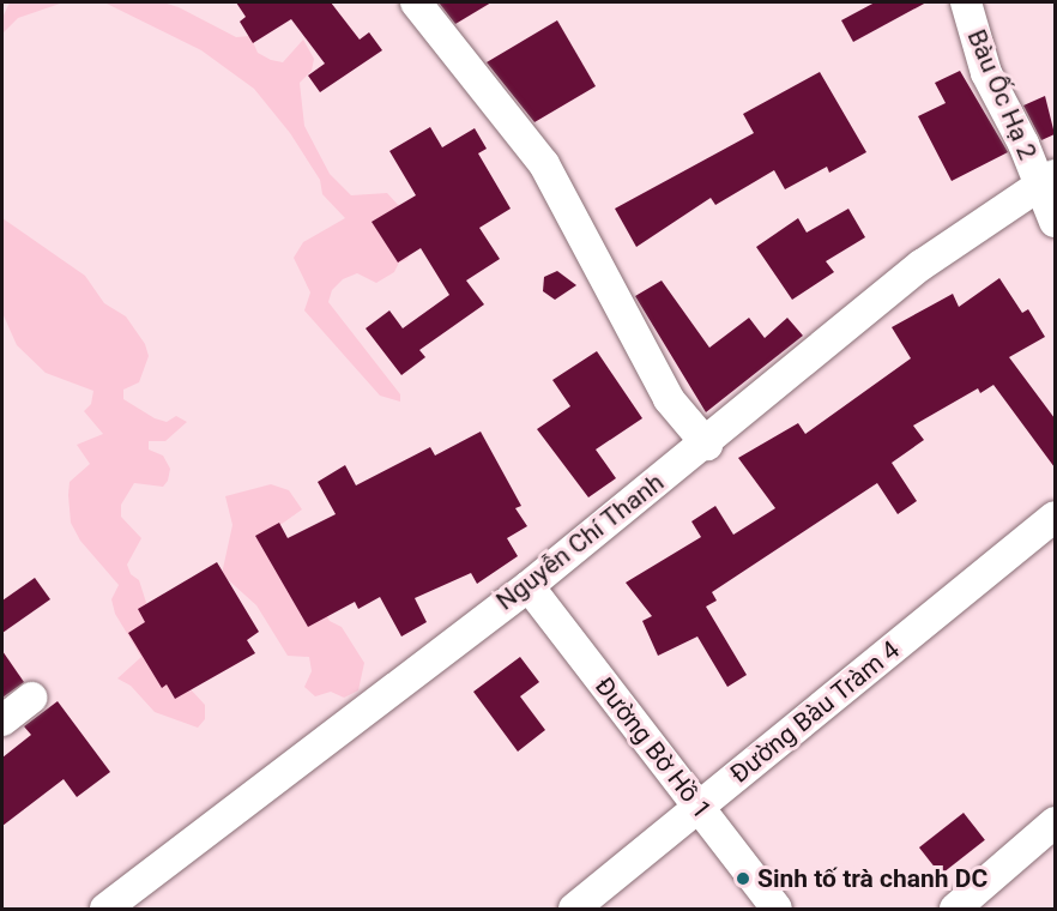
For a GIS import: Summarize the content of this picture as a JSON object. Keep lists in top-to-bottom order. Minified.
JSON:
{"streets":{"street":["Bàu Ốc Hạ 2","Nguyễn Chí Thanh","Đường Bàu Tràm 4","Đường Bờ Hồ 1"]},"crossings":[["Bàu Ốc Hạ 2","Nguyễn Chí Thanh"],["Nguyễn Chí Thanh","Đường Bờ Hồ 1"],["Đường Bàu Tràm 4","Đường Bờ Hồ 1"]],"places":["Sinh tố trà chanh DC"]}
